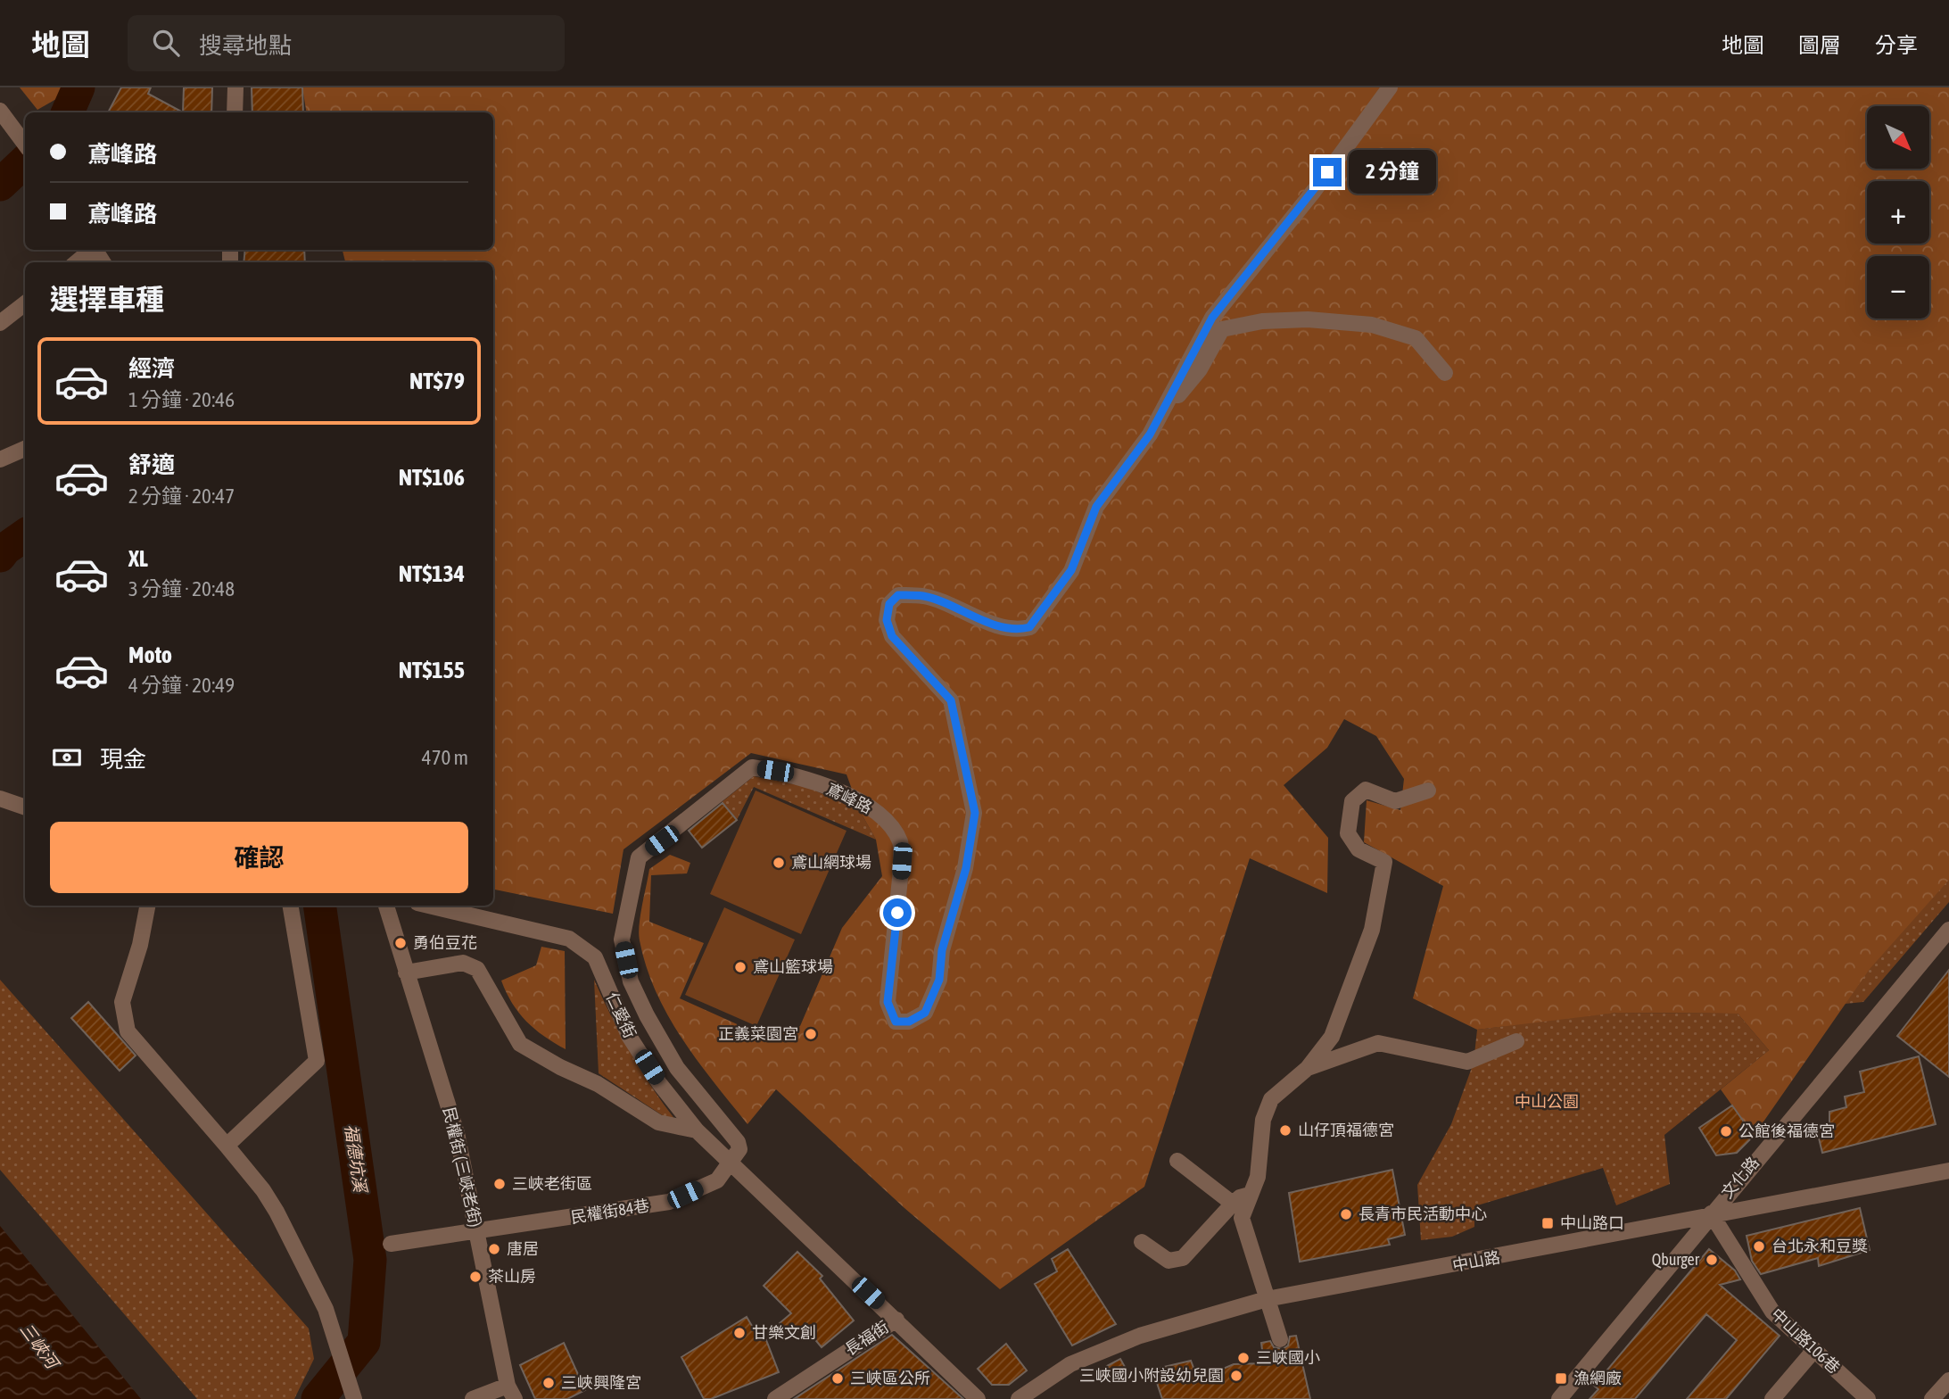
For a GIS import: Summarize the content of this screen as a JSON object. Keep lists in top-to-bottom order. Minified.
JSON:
{"streets":{"street":["鳶峰路","仁愛街","民權街 (三峽老街)","文化路","民權街84巷","中山路","長福街","中山路106巷"]},"crossings":[["鳶峰路","仁愛街"],["鳶峰路","民權街84巷"],["仁愛街","民權街84巷"],["仁愛街","長福街"],["民權街 (三峽老街)","民權街84巷"],["文化路","中山路"],["文化路","中山路106巷"],["中山路","中山路106巷"]],"water":["福德坑溪","三峽河"],"parks":["中山公園"],"places":{"other":["鳶山網球場","勇伯豆花","鳶山籃球場","正義菜園宮","山仔頂福德宮","公館後福德宮","三峽老街區","長青市民活動中心","台北永和豆獎","唐居","Qburger","茶山房","甘樂文創","三峽國小","三峽國小附設幼兒園","三峽區公所","三峽興隆宮"],"transit":["中山路口","漁網廠"]},"north":"bottom right","page":{"header":"地圖","search":"搜尋地點","nav":["地圖","圖層","分享"],"map_buttons":["+","−"],"banner":["鳶峰路","鳶峰路"],"bubble":"2 分鐘","heading":"選擇車種","list":[{"name":"經濟","note":"1 分鐘 · 20:46","value":"NT$79"},{"name":"舒適","note":"2 分鐘 · 20:47","value":"NT$106"},{"name":"XL","note":"3 分鐘 · 20:48","value":"NT$134"},{"name":"Moto","note":"4 分鐘 · 20:49","value":"NT$155"}],"pay":["現金","470 m"],"buttons":"確認"}}
